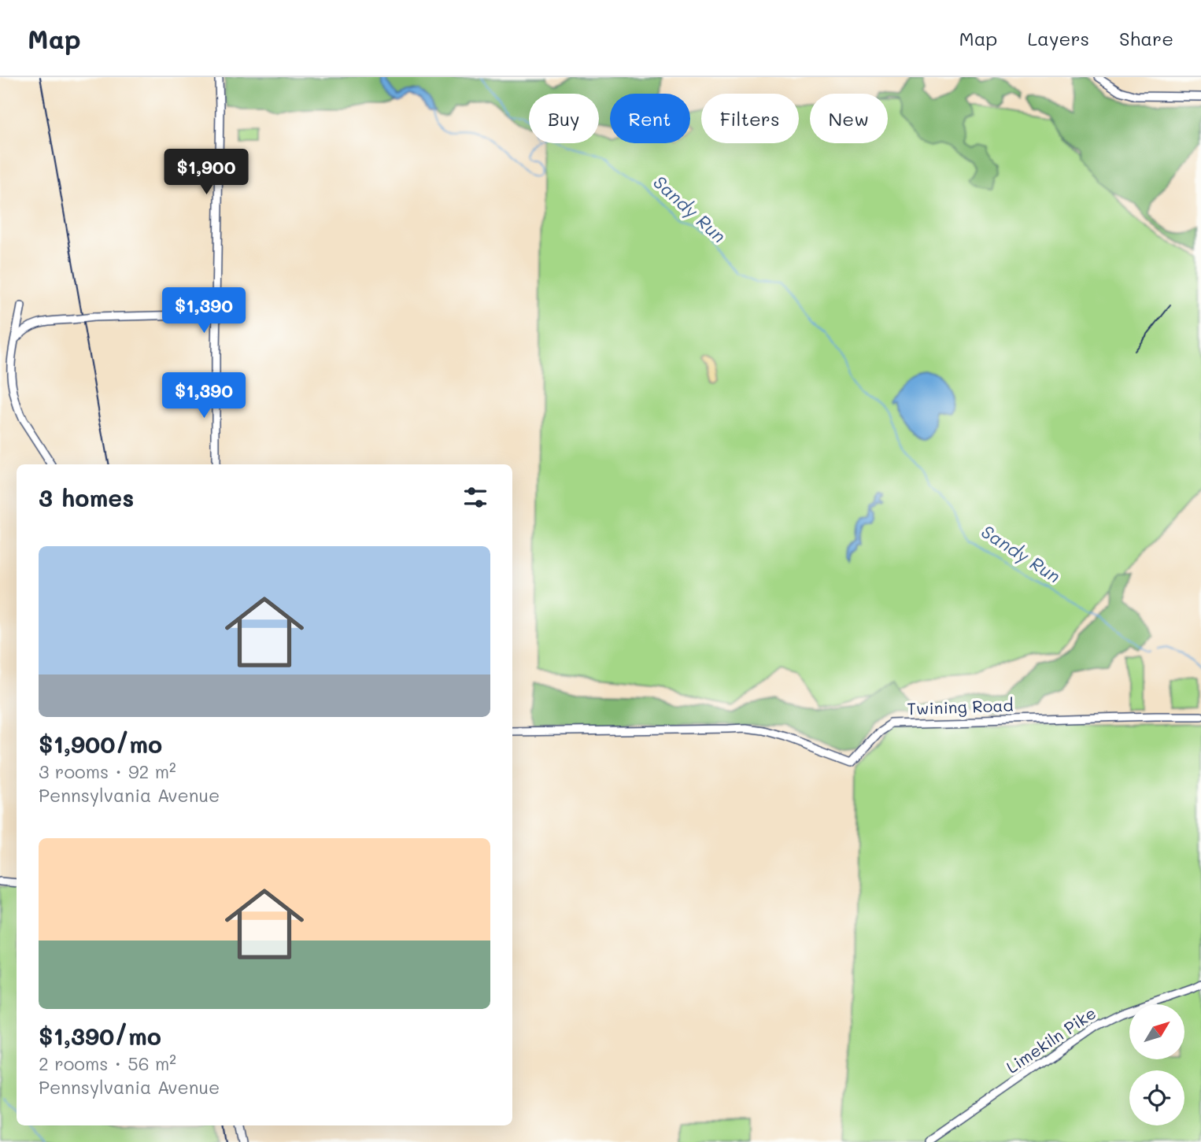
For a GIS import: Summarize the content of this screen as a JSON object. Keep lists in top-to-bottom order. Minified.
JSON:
{"streets":{"street":["Twining Road","Limekiln Pike"]},"water":["Sandy Run"],"north":"top right","page":{"header":"Map","nav":["Map","Layers","Share"],"chip":["Buy","Rent","Filters","New"],"price":["$1,900","$1,390","$1,390"],"heading":"3 homes","list":[{"name":"$1,900/mo","note":"3 rooms · 92 m² · Pennsylvania Avenue"},{"name":"$1,390/mo","note":"2 rooms · 56 m² · Pennsylvania Avenue"}]}}
